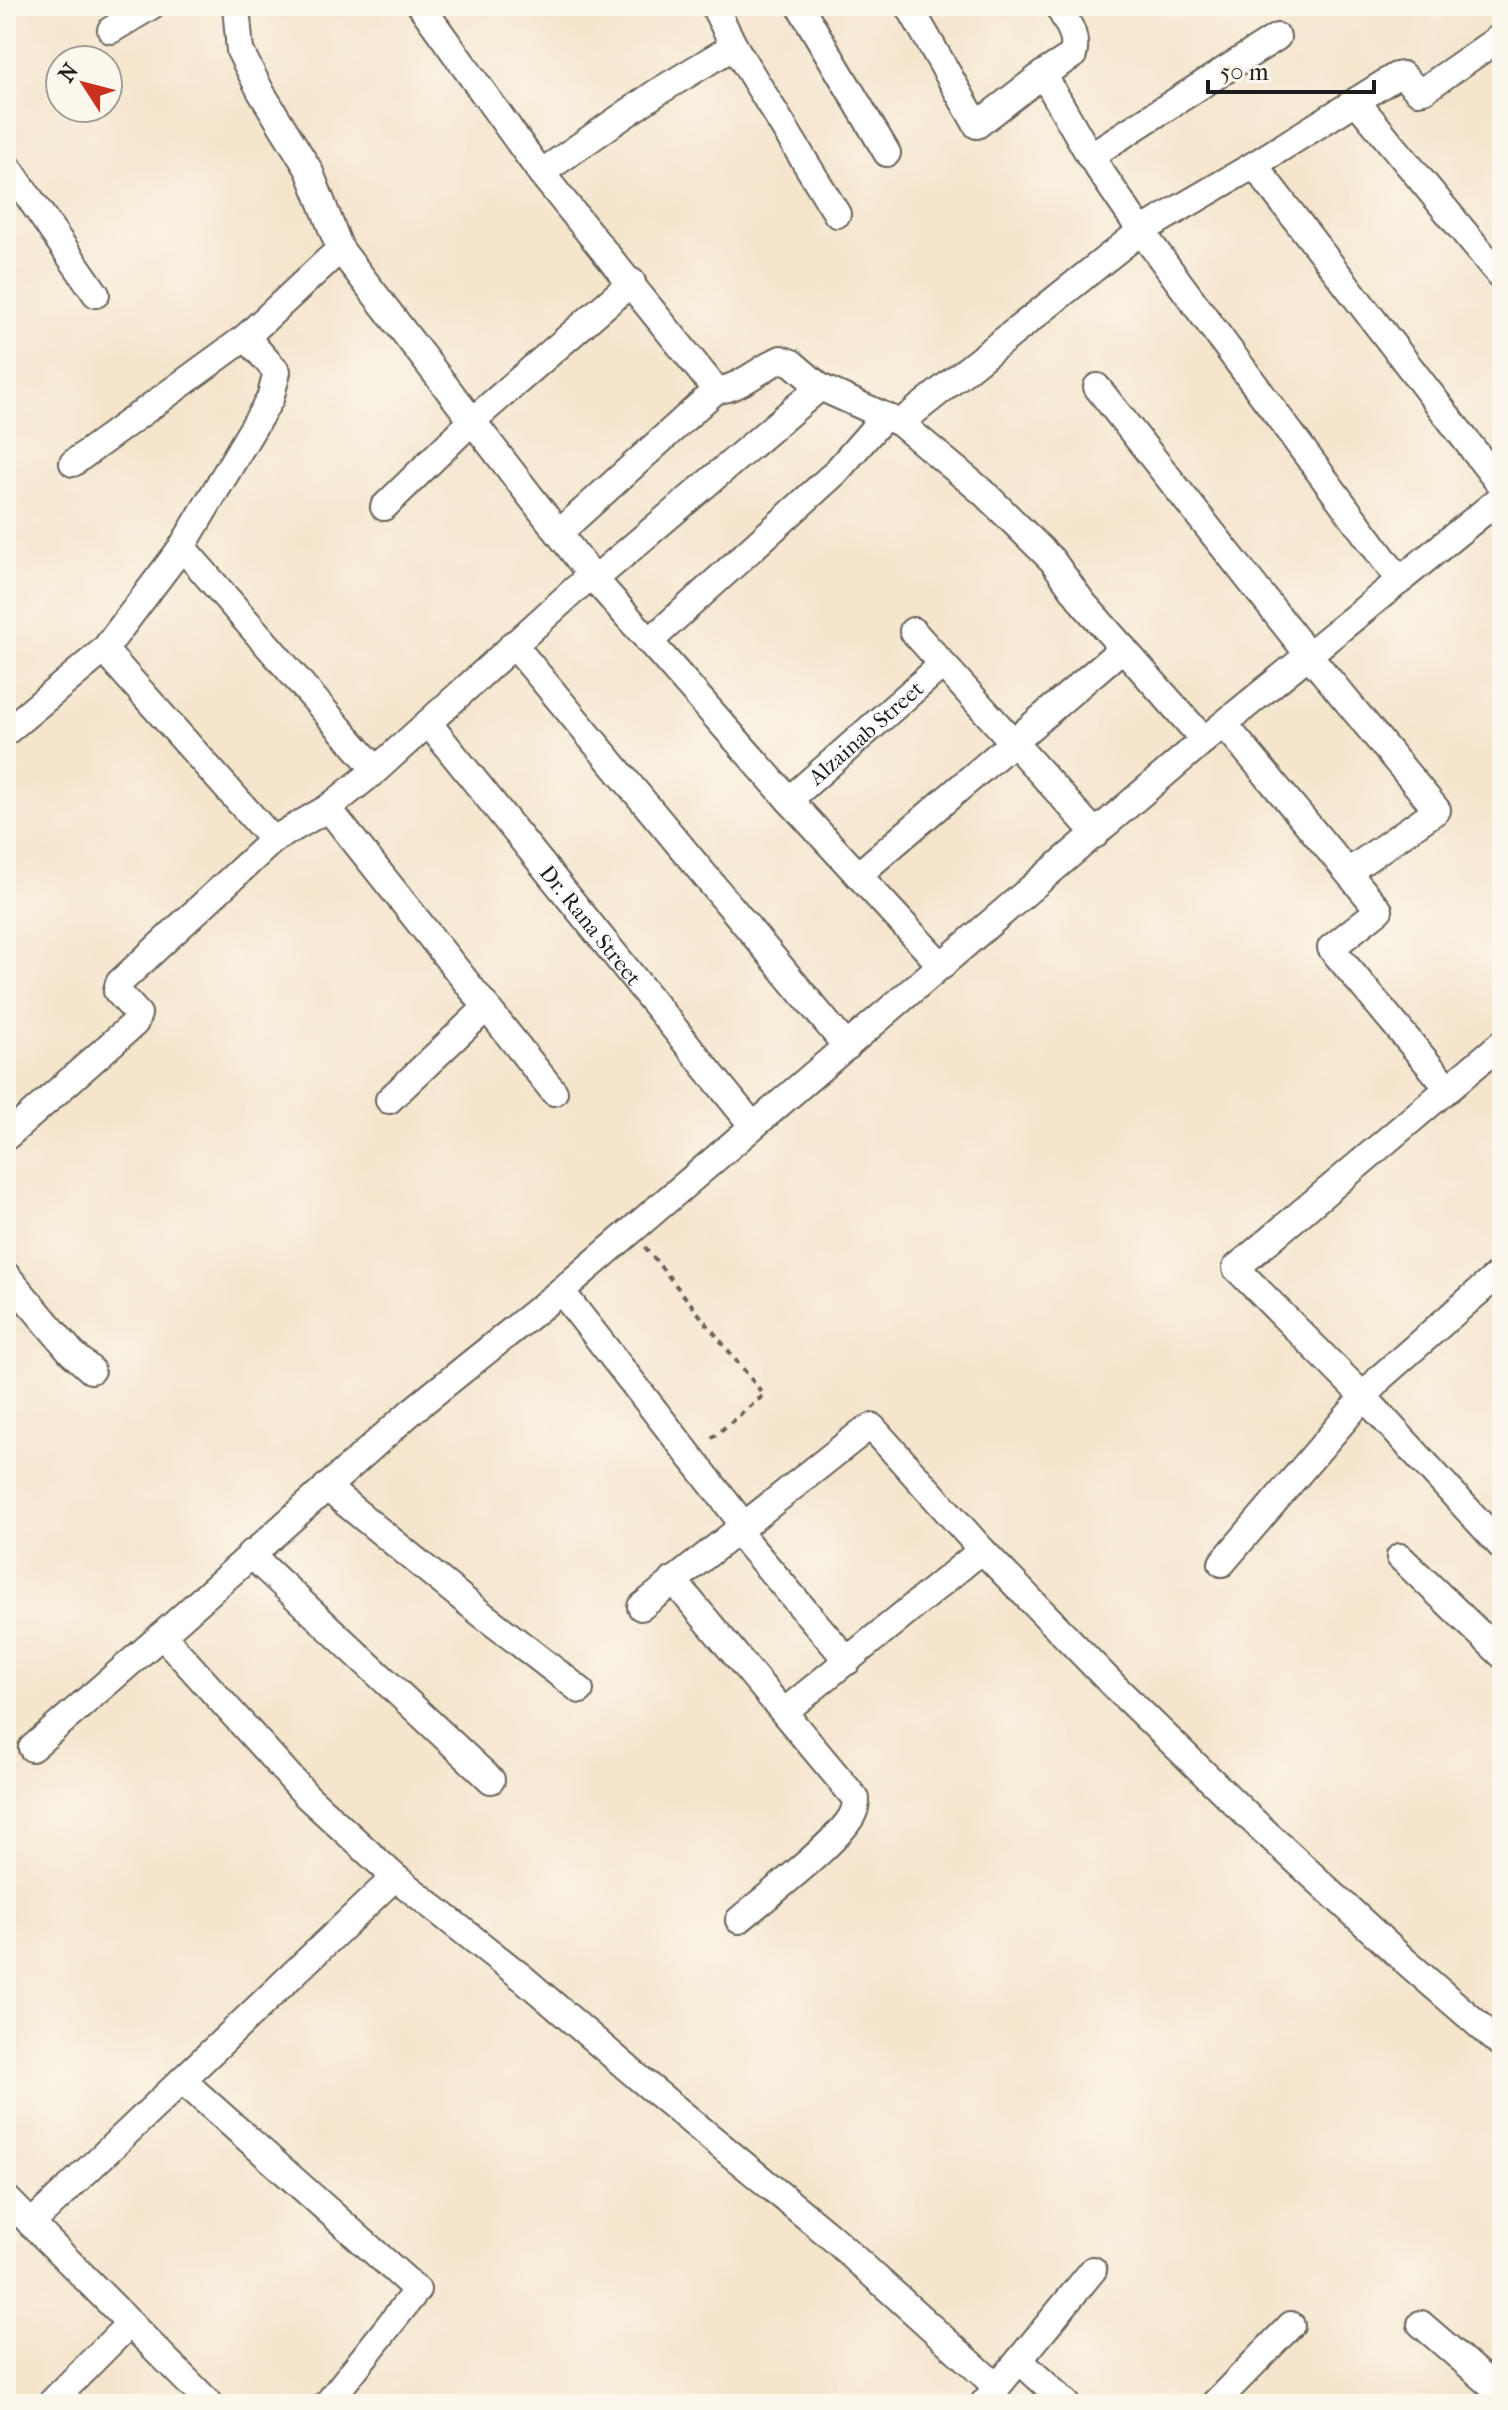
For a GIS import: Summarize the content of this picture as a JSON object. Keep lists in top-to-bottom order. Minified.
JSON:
{"streets":{"street":["Alzainab Street","Dr. Rana Street"]},"scale_bar":"50 m","north":"top left"}
